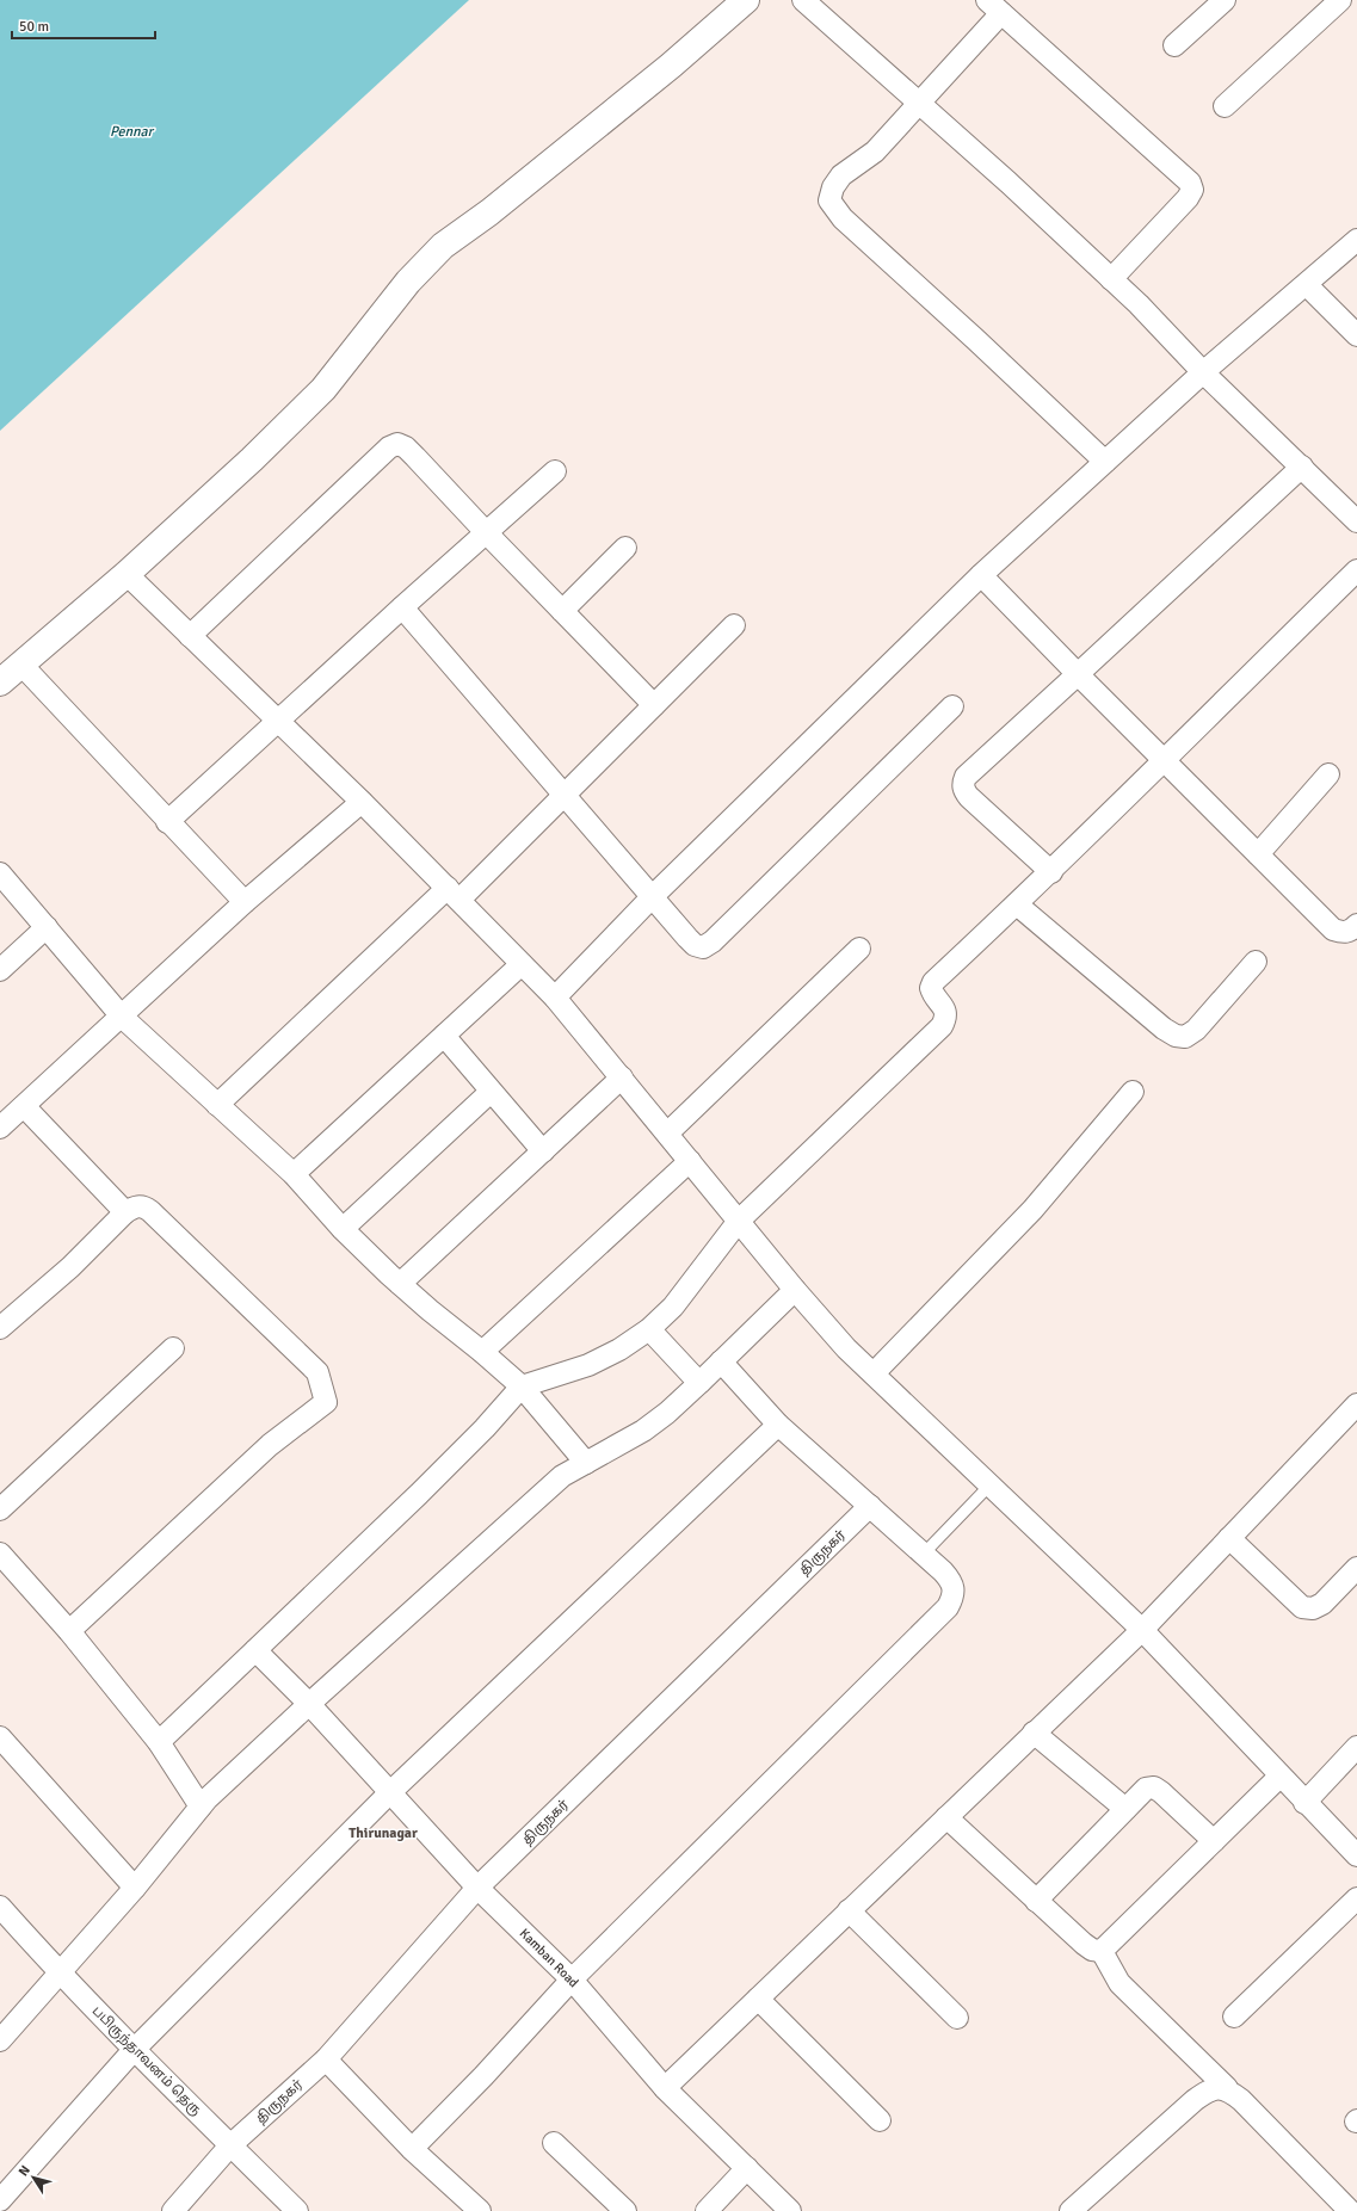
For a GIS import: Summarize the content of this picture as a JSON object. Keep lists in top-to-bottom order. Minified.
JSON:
{"streets":{"street":["திருநகர்","Kamban Road","பபிருந்தாவனம் தெரு"]},"crossings":[["திருநகர்","Kamban Road"],["திருநகர்","பபிருந்தாவனம் தெரு"]],"districts":["Thirunagar"],"water":["Pennar"],"scale_bar":"50 m","north":"top left"}
